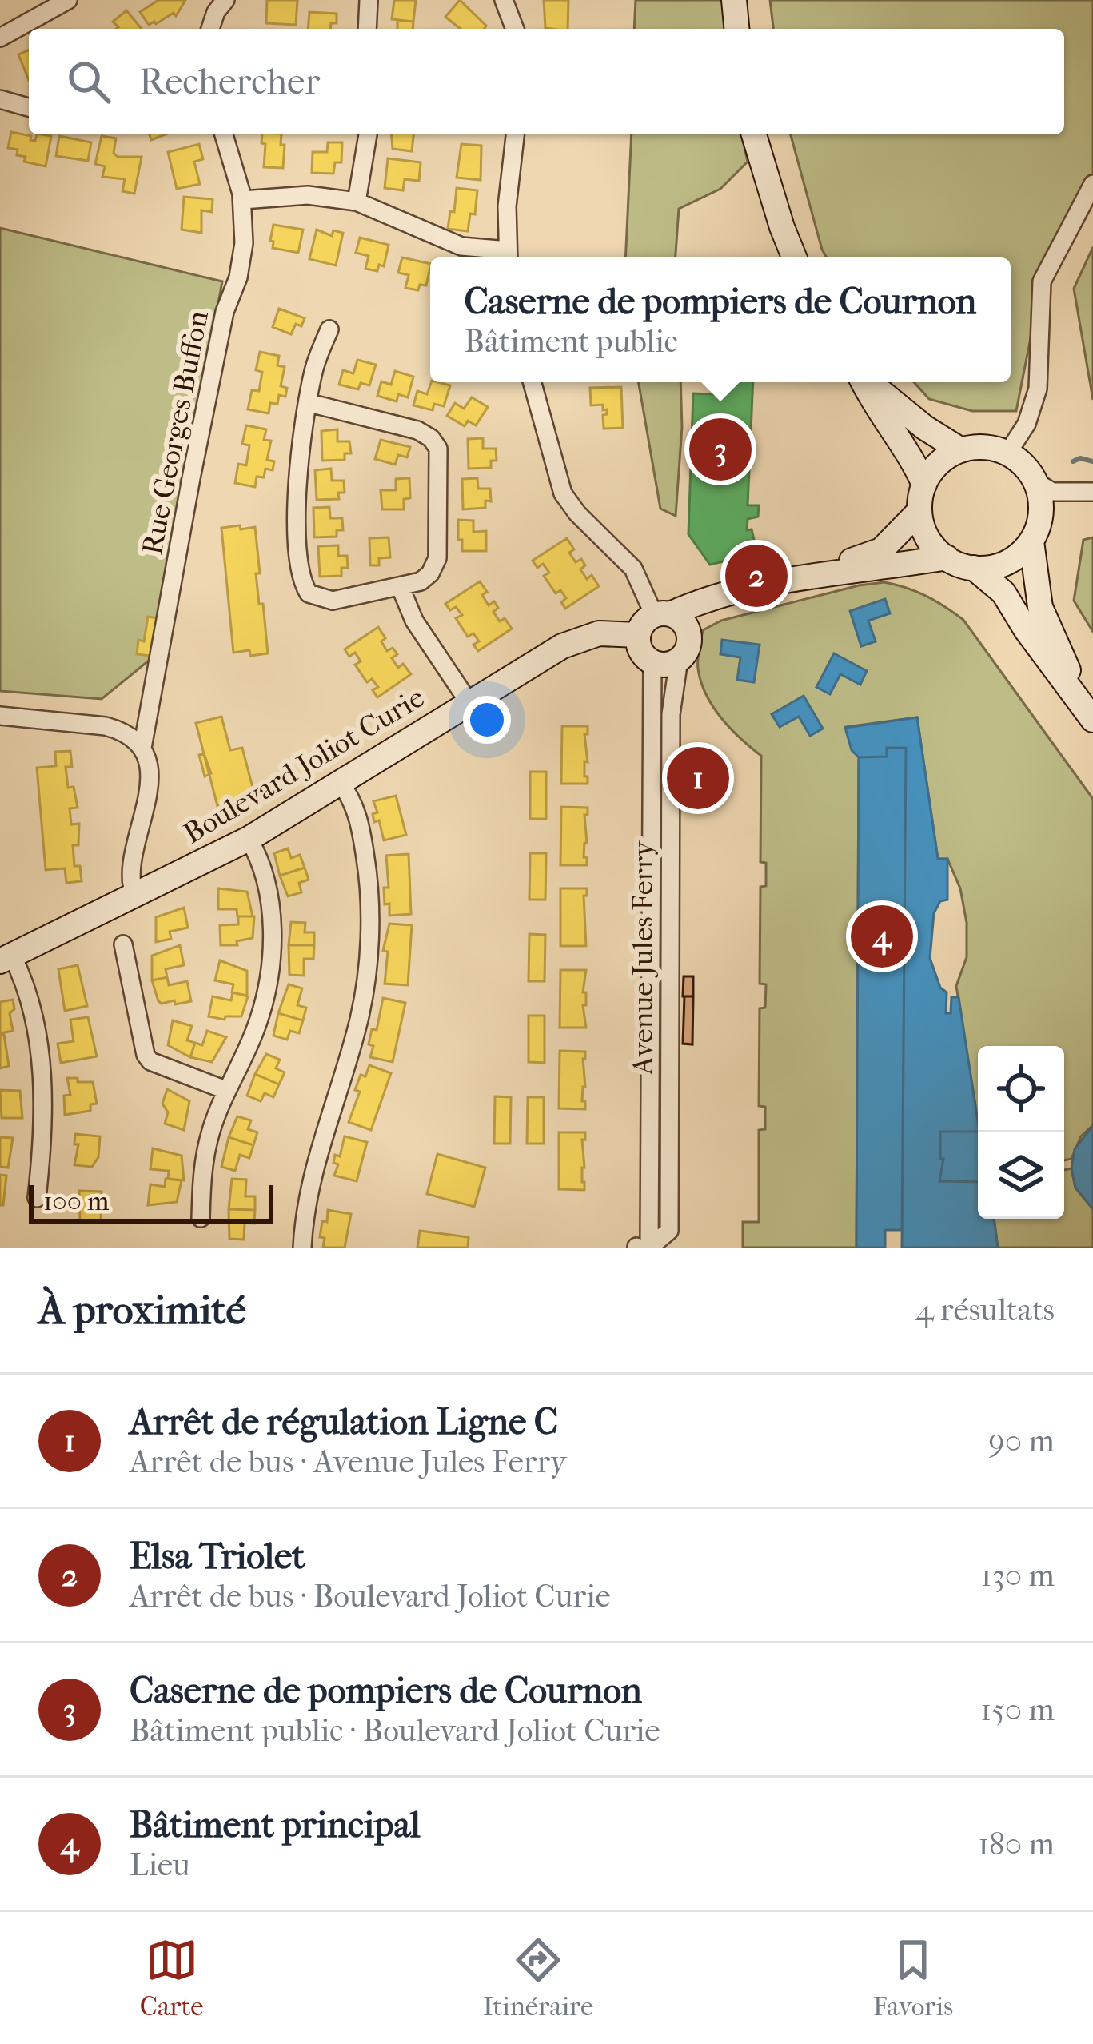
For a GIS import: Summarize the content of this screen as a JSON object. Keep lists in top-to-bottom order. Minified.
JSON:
{"streets":{"street":["Rue Georges Buffon","Boulevard Joliot Curie","Avenue Jules Ferry"]},"crossings":[["Rue Georges Buffon","Boulevard Joliot Curie"]],"scale_bar":"100 m","page":{"search":"Rechercher","popup":["Caserne de pompiers de Cournon","Bâtiment public"],"pins":["3","2","1","4"],"scale":"100 m","heading":["À proximité","4 résultats"],"list":[{"mark":"1","name":"Arrêt de régulation Ligne C","note":"Arrêt de bus · Avenue Jules Ferry","value":"90 m"},{"mark":"2","name":"Elsa Triolet","note":"Arrêt de bus · Boulevard Joliot Curie","value":"130 m"},{"mark":"3","name":"Caserne de pompiers de Cournon","note":"Bâtiment public · Boulevard Joliot Curie","value":"150 m"},{"mark":"4","name":"Bâtiment principal","note":"Lieu","value":"180 m"}],"nav":["Carte","Itinéraire","Favoris"]}}
